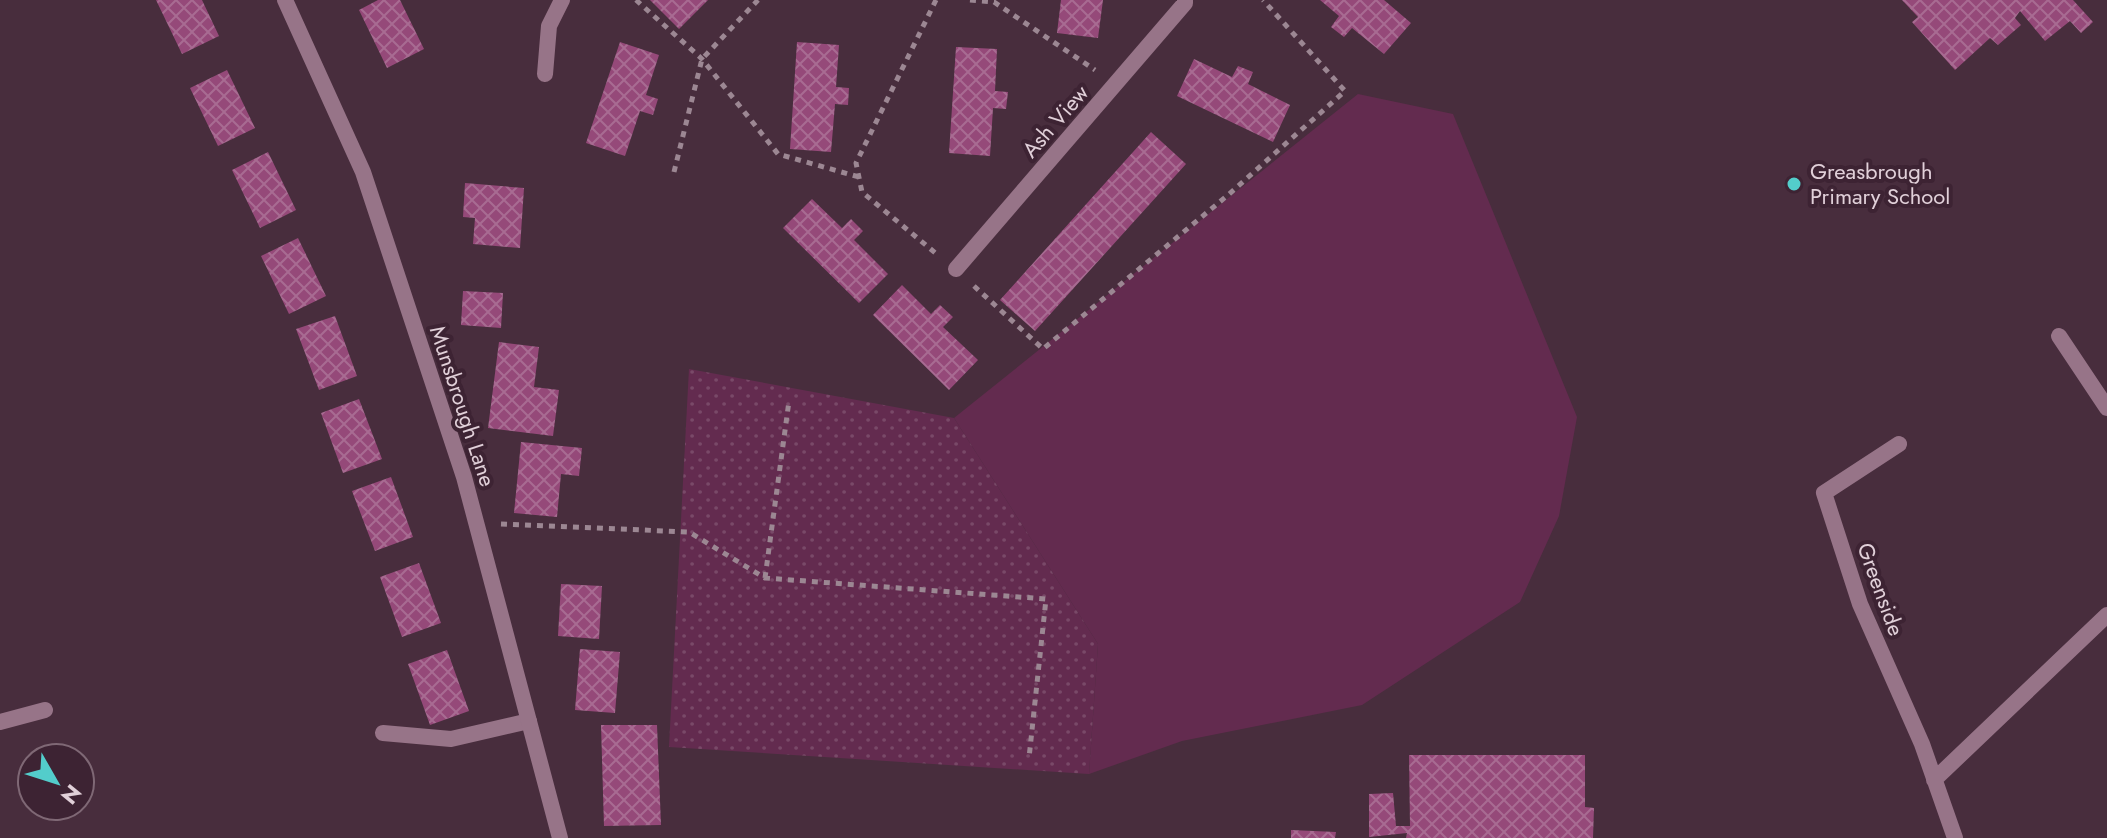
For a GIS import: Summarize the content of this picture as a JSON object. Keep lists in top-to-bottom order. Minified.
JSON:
{"streets":{"street":["Ash View","Munsbrough Lane","Greenside"]},"places":["Greasbrough Primary School"],"north":"bottom right"}
